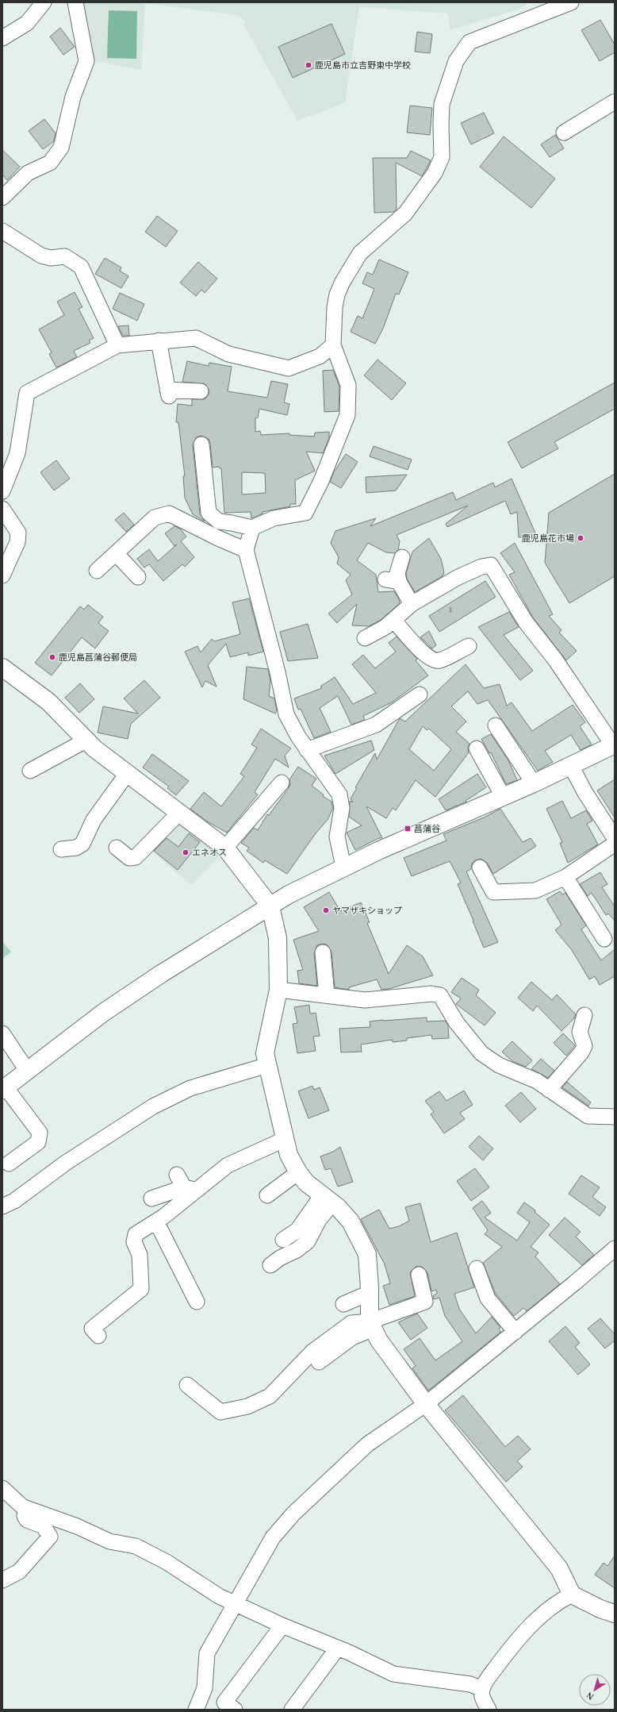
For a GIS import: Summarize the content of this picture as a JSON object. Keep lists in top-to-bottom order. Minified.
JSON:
{"places":{"other":["鹿児島市立吉野東中学校","鹿児島花市場","鹿児島菖蒲谷郵便局","エネオス","ヤマザキショップ"],"transit":["菖蒲谷"]},"house_numbers":["1"],"north":"bottom left"}
